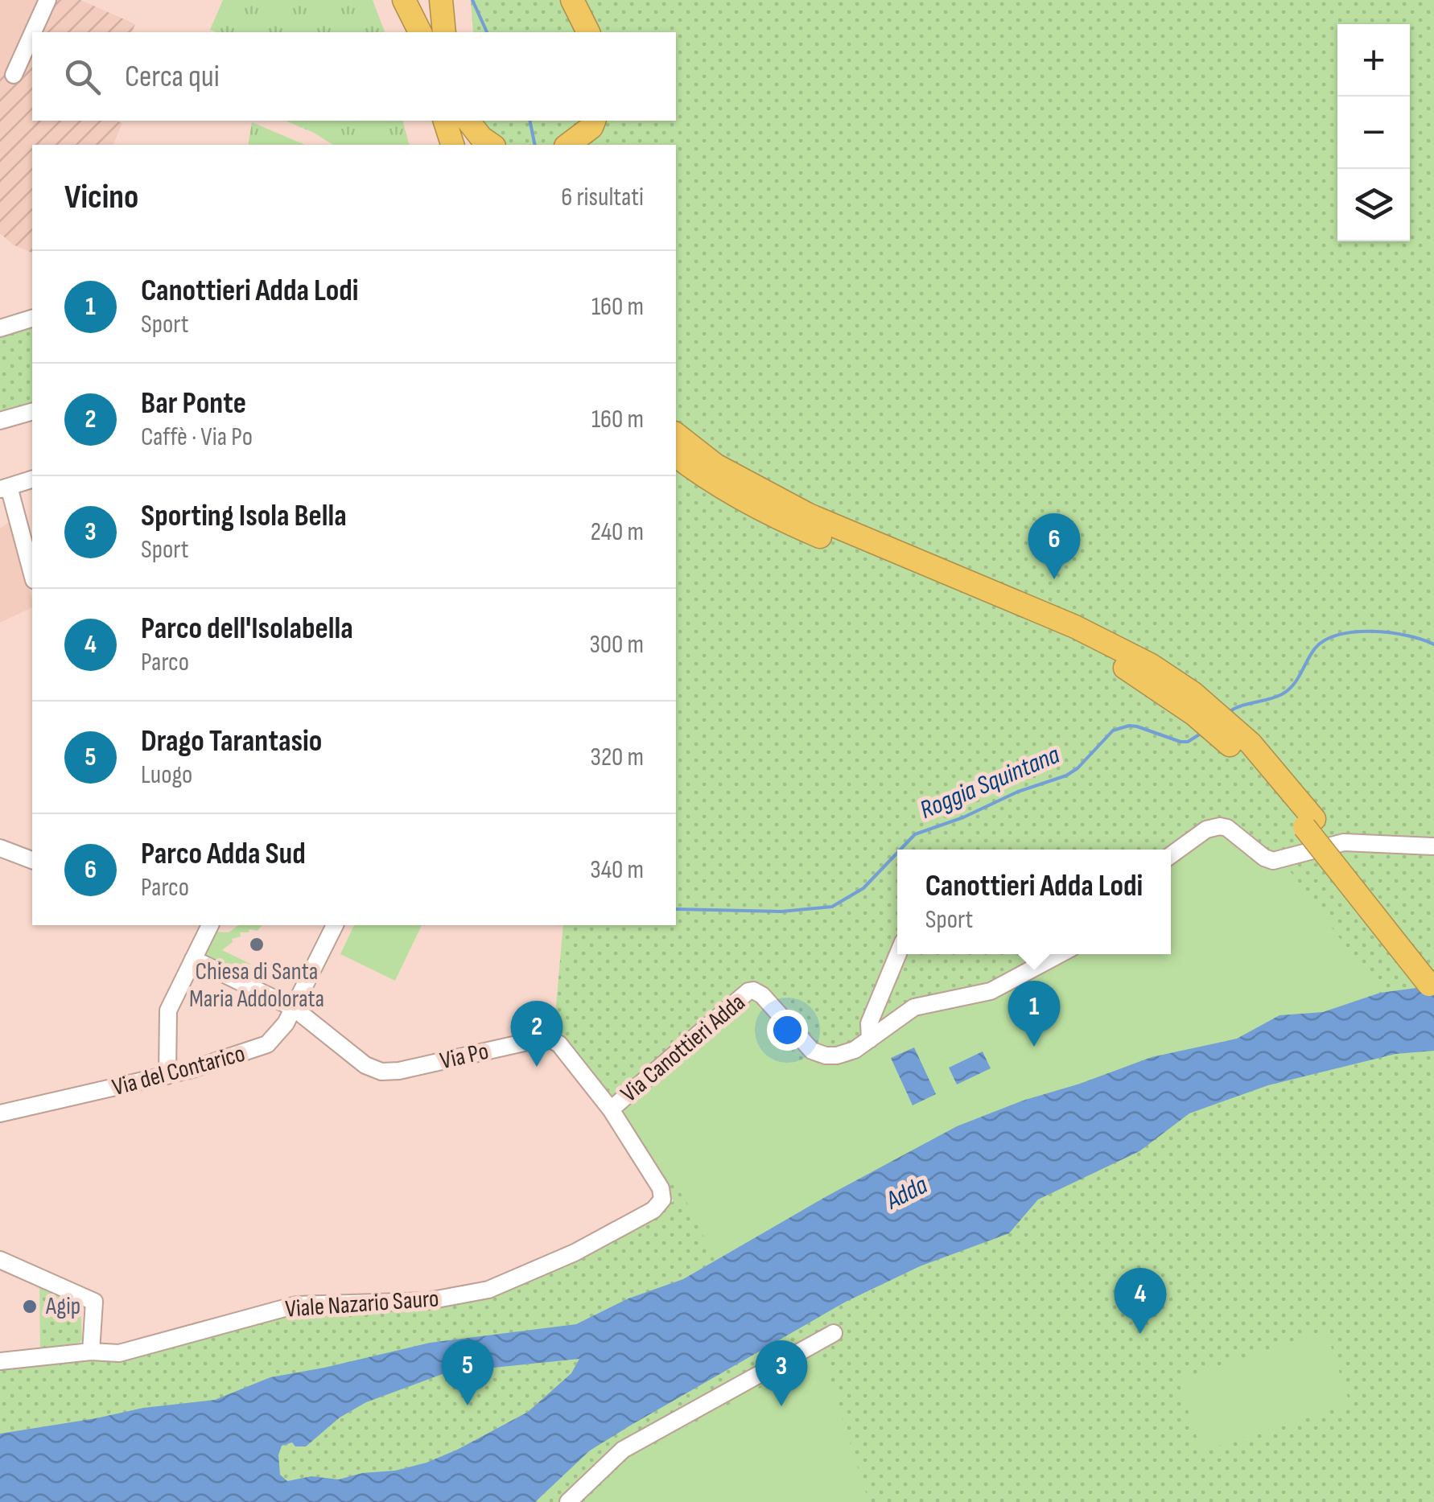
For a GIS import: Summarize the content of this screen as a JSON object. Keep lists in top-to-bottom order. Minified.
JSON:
{"streets":{"street":["Via Canottieri Adda","Via Po","Via del Contarico","Viale Nazario Sauro"]},"crossings":[["Via Canottieri Adda","Via Po"],["Via Po","Via del Contarico"],["Via Po","Viale Nazario Sauro"]],"water":["Roggia Squintana","Adda"],"places":["Chiesa di Santa Maria Addolorata","Agip"],"page":{"map_buttons":["+","−"],"search":"Cerca qui","heading":["Vicino","6 risultati"],"list":[{"mark":"1","name":"Canottieri Adda Lodi","note":"Sport","value":"160 m"},{"mark":"2","name":"Bar Ponte","note":"Caffè · Via Po","value":"160 m"},{"mark":"3","name":"Sporting Isola Bella","note":"Sport","value":"240 m"},{"mark":"4","name":"Parco dell'Isolabella","note":"Parco","value":"300 m"},{"mark":"5","name":"Drago Tarantasio","note":"Luogo","value":"320 m"},{"mark":"6","name":"Parco Adda Sud","note":"Parco","value":"340 m"}],"pins":["6","1","2","4","5","3"],"popup":["Canottieri Adda Lodi","Sport"]}}
